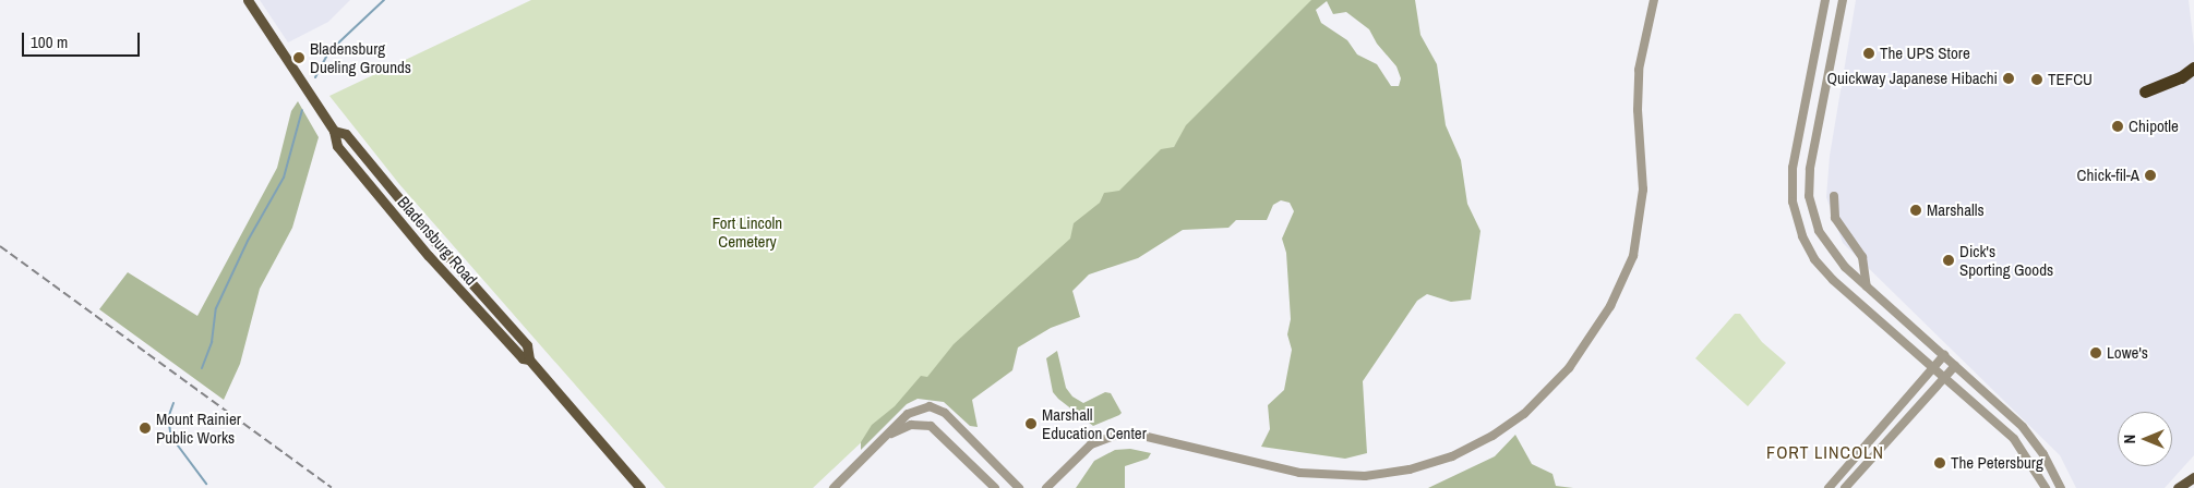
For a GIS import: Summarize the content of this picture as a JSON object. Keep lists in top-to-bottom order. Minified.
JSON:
{"streets":{"main road":["Bladensburg Road"]},"districts":["FORT LINCOLN"],"parks":["Fort Lincoln Cemetery"],"places":["The UPS Store","Bladensburg Dueling Grounds","Quickway Japanese Hibachi","TEFCU","Chipotle","Chick-fil-A","Marshalls","Dick's Sporting Goods","Lowe's","Marshall Education Center","Mount Rainier Public Works","The Petersburg"],"scale_bar":"100 m","north":"left"}
